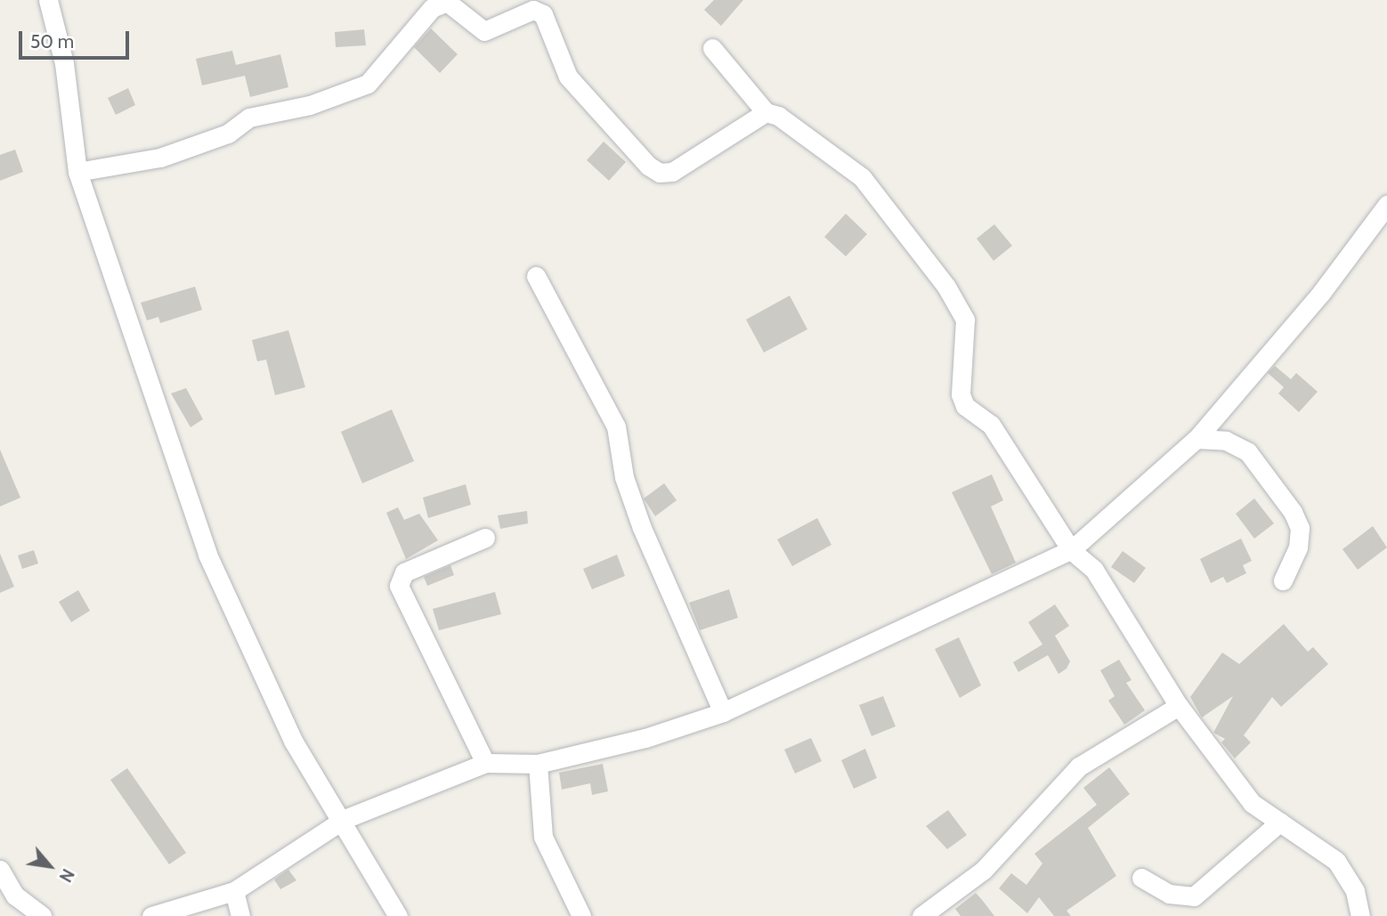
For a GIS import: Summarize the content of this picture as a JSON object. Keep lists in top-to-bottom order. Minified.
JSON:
{"scale_bar":"50 m","north":"bottom right"}
